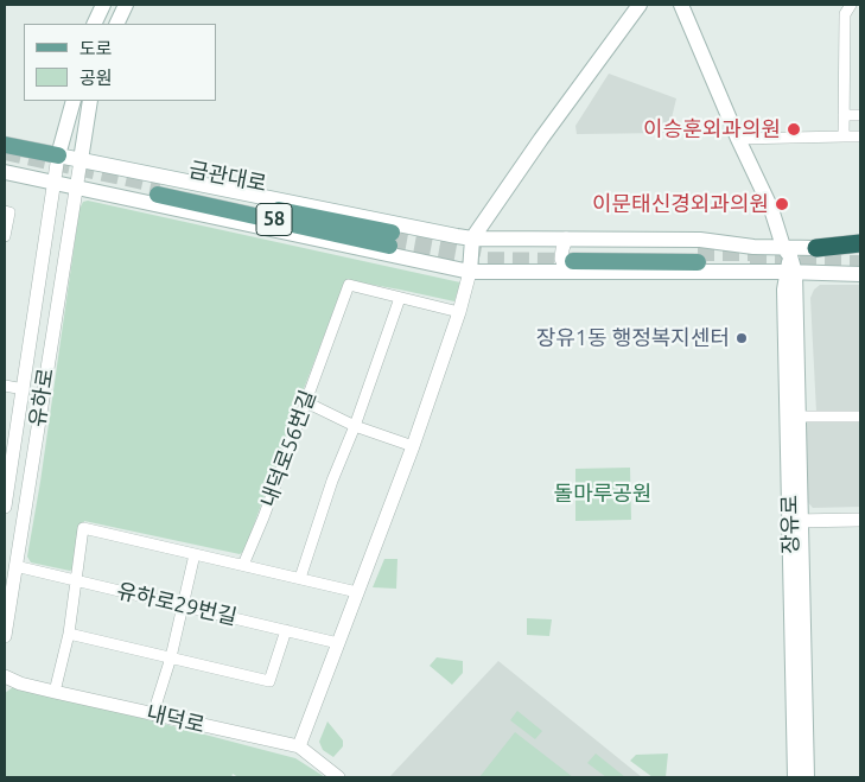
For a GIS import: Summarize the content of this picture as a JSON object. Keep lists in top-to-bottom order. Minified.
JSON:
{"streets":{"main road":["금관대로","58","장유로"],"street":["유하로","내덕로56번길","유하로29번길","내덕로"]},"crossings":[["유하로","유하로29번길"]],"parks":["돌마루공원"],"places":["이승훈외과의원","이문태신경외과의원","장유1동 행정복지센터"],"legend":["도로","공원"]}
